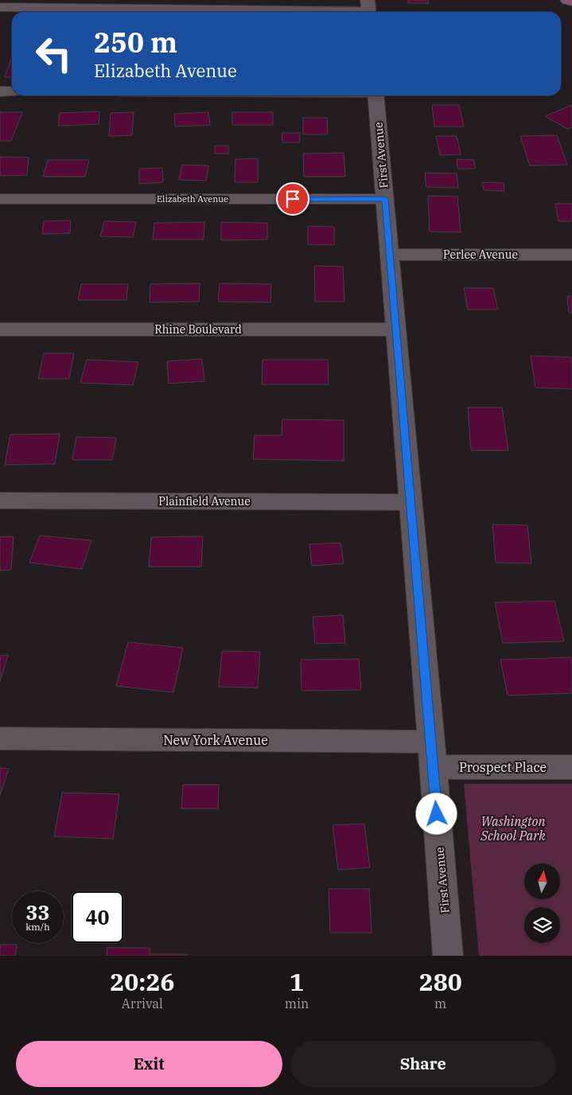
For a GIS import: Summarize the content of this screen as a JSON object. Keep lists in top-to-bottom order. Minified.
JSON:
{"streets":{"street":["First Avenue","Elizabeth Avenue","Perlee Avenue","Rhine Boulevard","Plainfield Avenue","New York Avenue","Prospect Place"]},"crossings":[["First Avenue","Elizabeth Avenue"],["First Avenue","Perlee Avenue"],["First Avenue","Rhine Boulevard"],["First Avenue","Plainfield Avenue"],["First Avenue","New York Avenue"],["First Avenue","Prospect Place"]],"parks":["Washington School Park"],"north":"top","page":{"turn":["250 m","Elizabeth Avenue"],"speed":"33 km/h","limit":"40","eta":["20:26","Arrival","1","min","280","m"],"buttons":["Exit","Share"]}}
